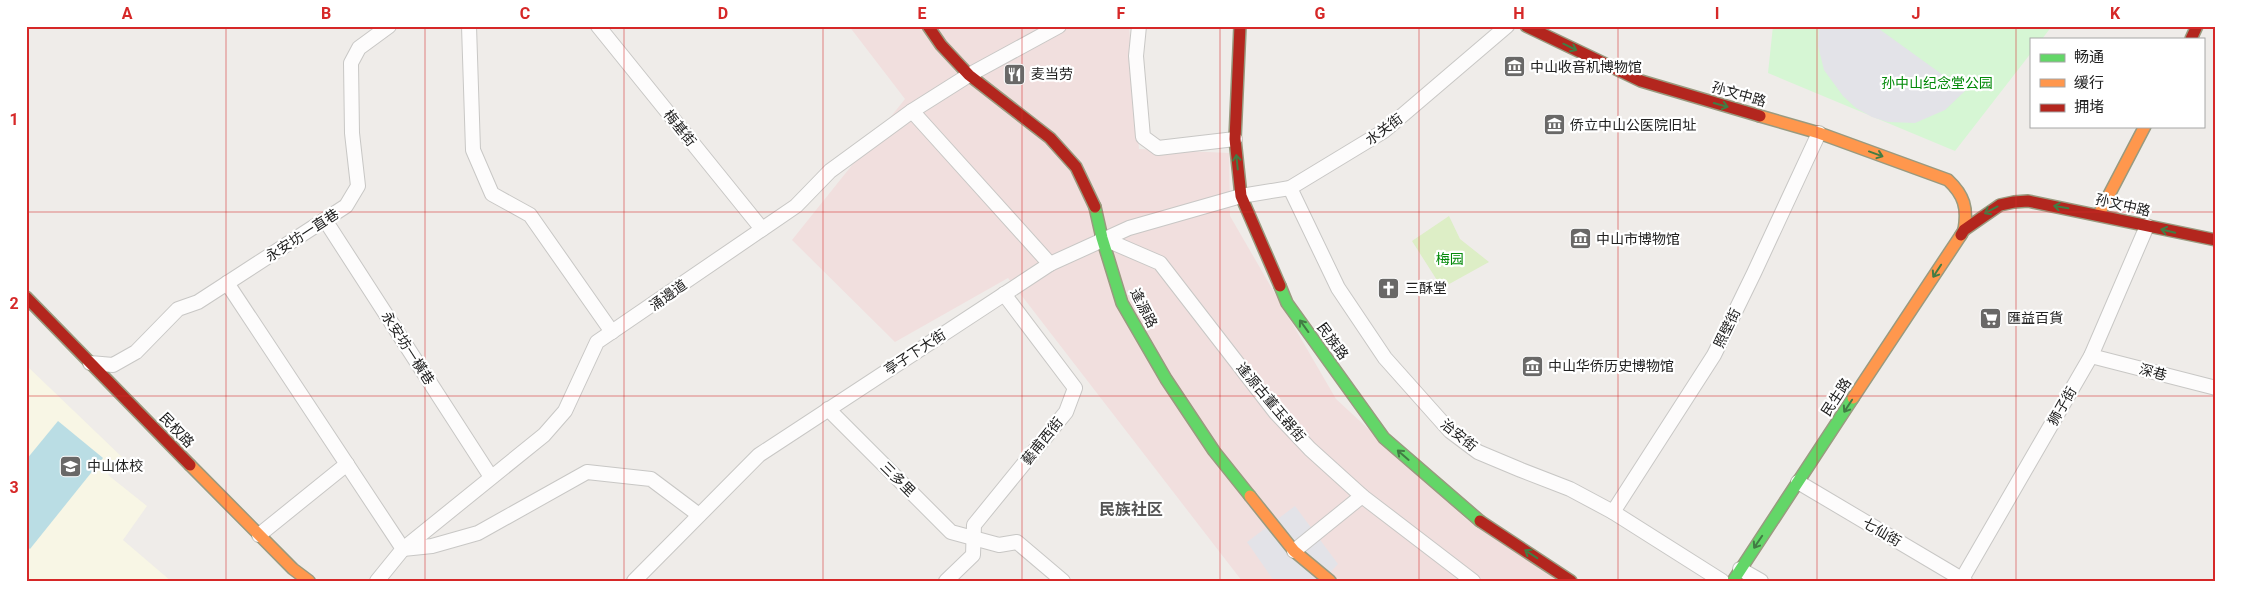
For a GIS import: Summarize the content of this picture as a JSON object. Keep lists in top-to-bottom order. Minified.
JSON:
{"streets":{"street":["孙文中路","梅基街","水关街","永安坊一直巷","涌邊道","逢源路","照壁街","民族路","永安坊一橫巷","亭子下大街","深巷","民生路","逢源古董玉器街","狮子街","民权路","治安街","藝甫西街","三多里","七仙街"]},"crossings":[["孙文中路","照壁街"],["孙文中路","民生路"],["孙文中路","狮子街"],["梅基街","涌邊道"],["水关街","民族路"],["水关街","亭子下大街"],["水关街","治安街"],["永安坊一直巷","永安坊一橫巷"],["永安坊一直巷","民权路"],["涌邊道","逢源路"],["涌邊道","永安坊一橫巷"],["逢源路","亭子下大街"],["逢源路","逢源古董玉器街"],["照壁街","治安街"],["民族路","亭子下大街"],["亭子下大街","逢源古董玉器街"],["亭子下大街","藝甫西街"],["亭子下大街","三多里"],["深巷","狮子街"],["民生路","七仙街"],["狮子街","七仙街"],["藝甫西街","三多里"]],"one_way":["民族路","民生路"],"districts":["民族社区"],"parks":["孙中山纪念堂公园","梅园"],"places":{"museum":["中山收音机博物馆","侨立中山公医院旧址","中山市博物馆","中山华侨历史博物馆"],"restaurant":["麦当劳"],"church":["三酥堂"],"supermarket":["匯益百貨"],"school or university":["中山体校"]},"legend":["畅通","缓行","拥堵"],"grid":{"columns":["A","B","C","D","E","F","G","H","I","J","K"],"rows":["1","2","3"]}}
